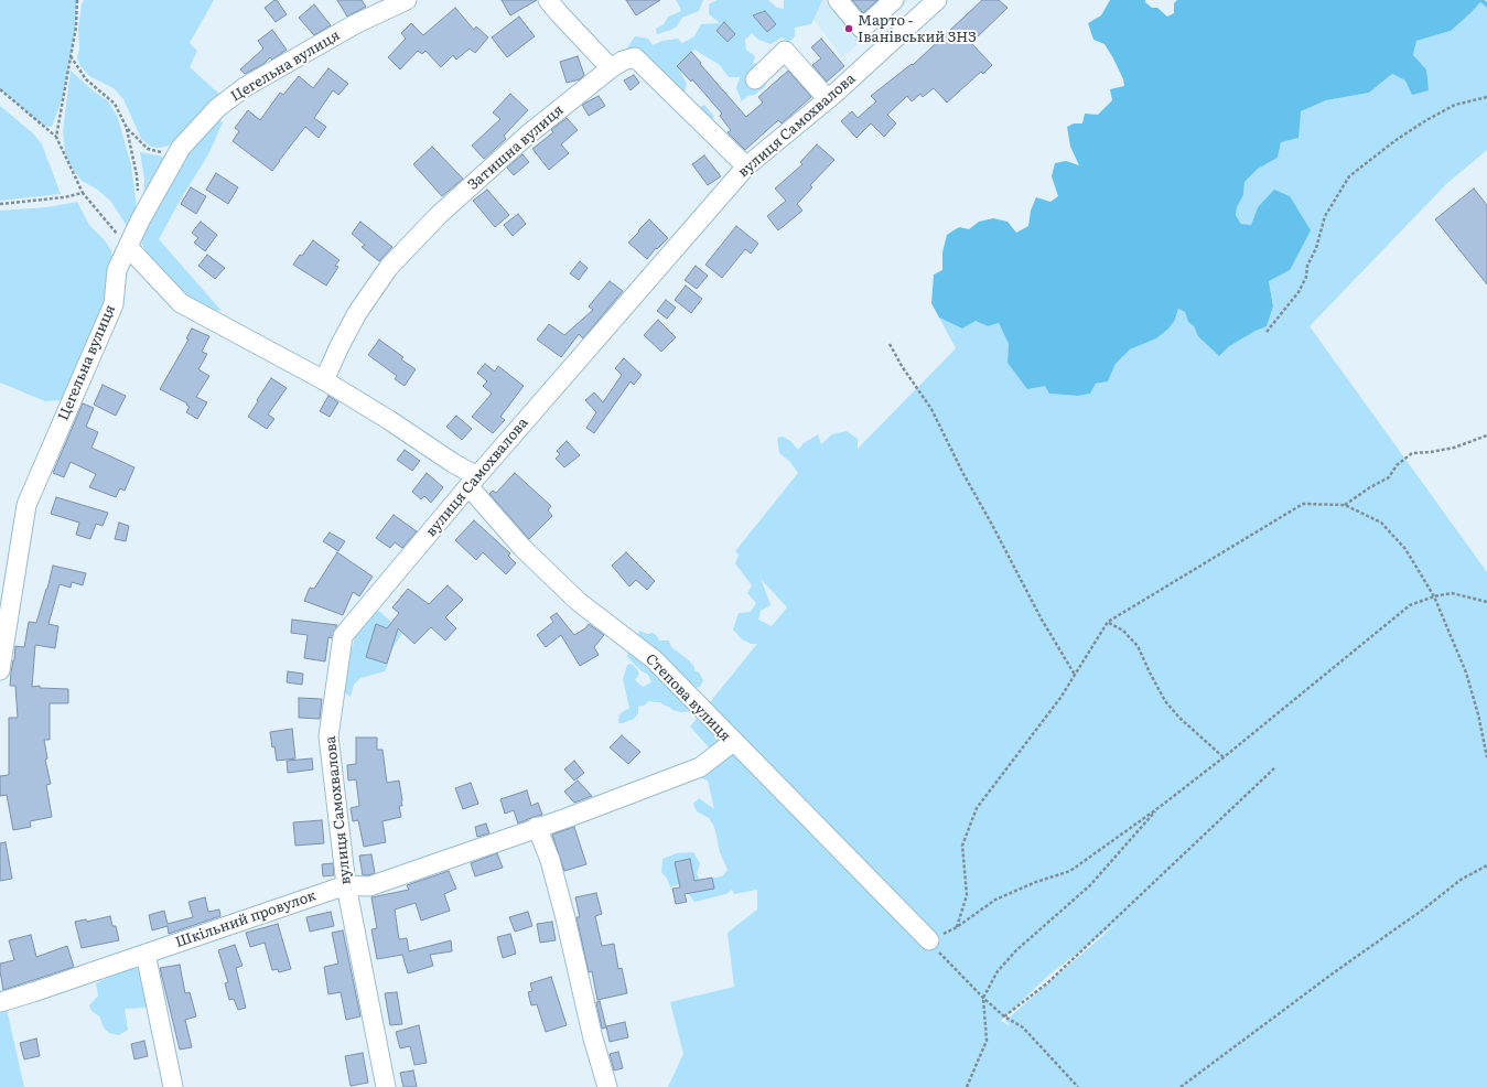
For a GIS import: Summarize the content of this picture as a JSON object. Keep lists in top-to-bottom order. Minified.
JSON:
{"streets":{"street":["Цегельна вулиця","вулиця Самохвалова","Затишна вулиця","Степова вулиця","Шкільний провулок"]},"crossings":[["вулиця Самохвалова","Затишна вулиця"],["вулиця Самохвалова","Степова вулиця"],["вулиця Самохвалова","Шкільний провулок"],["Степова вулиця","Шкільний провулок"]],"places":["Марто - Іванівський ЗНЗ"]}
